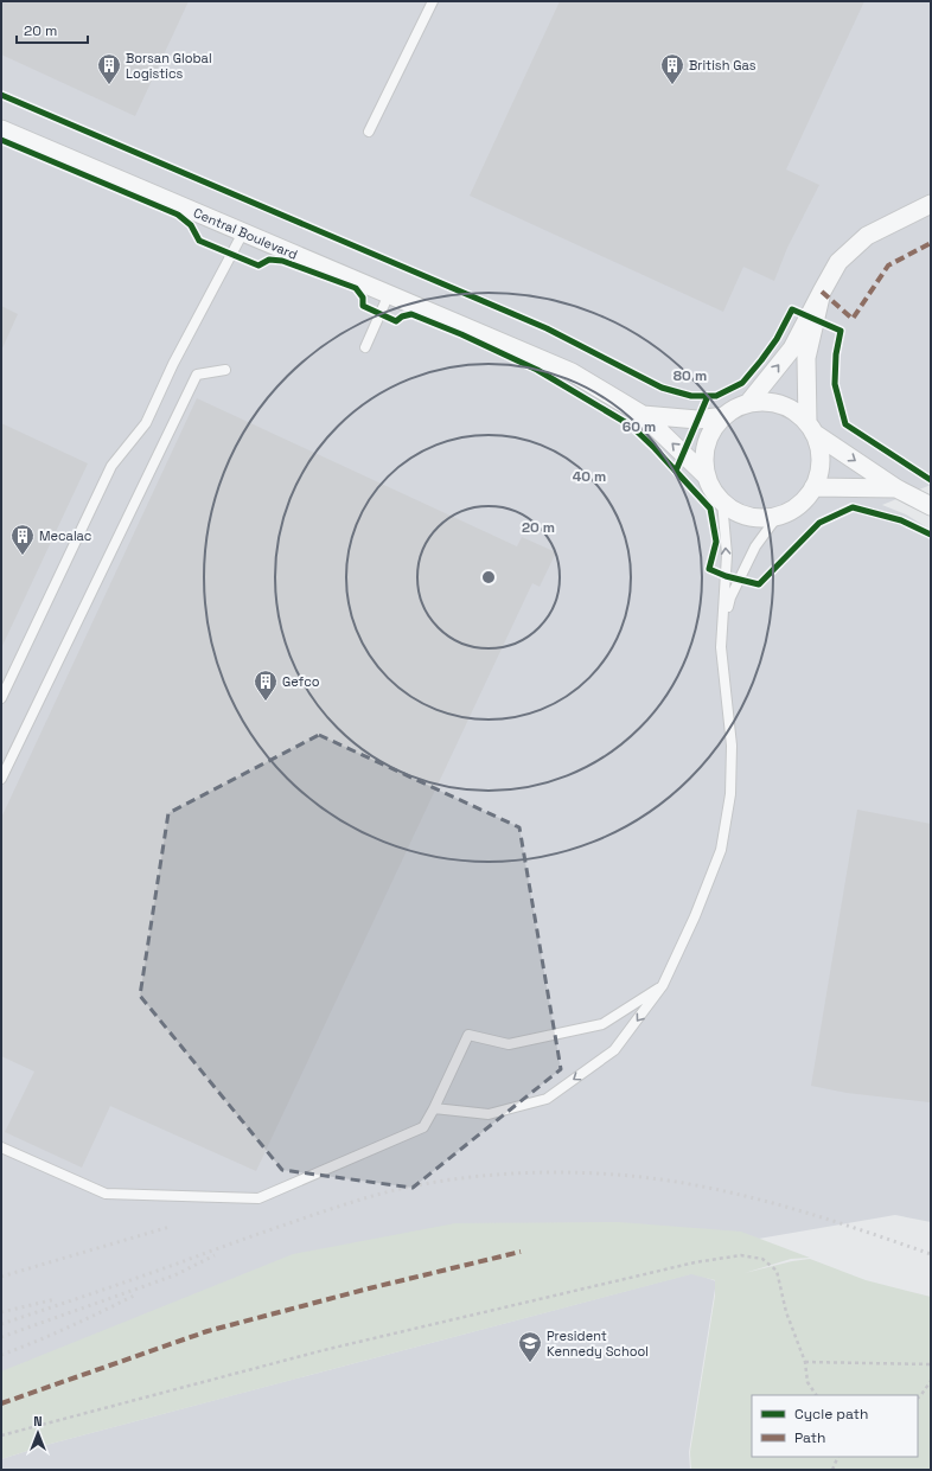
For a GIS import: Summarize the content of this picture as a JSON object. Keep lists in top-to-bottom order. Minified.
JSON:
{"streets":{"street":["Central Boulevard"]},"places":{"building":["Borsan Global Logistics","British Gas","Mecalac","Gefco"],"school or university":["President Kennedy School"]},"legend":["Cycle path","Path"],"scale_bar":"20 m","north":"top","rings":["80 m","60 m","40 m","20 m"]}
